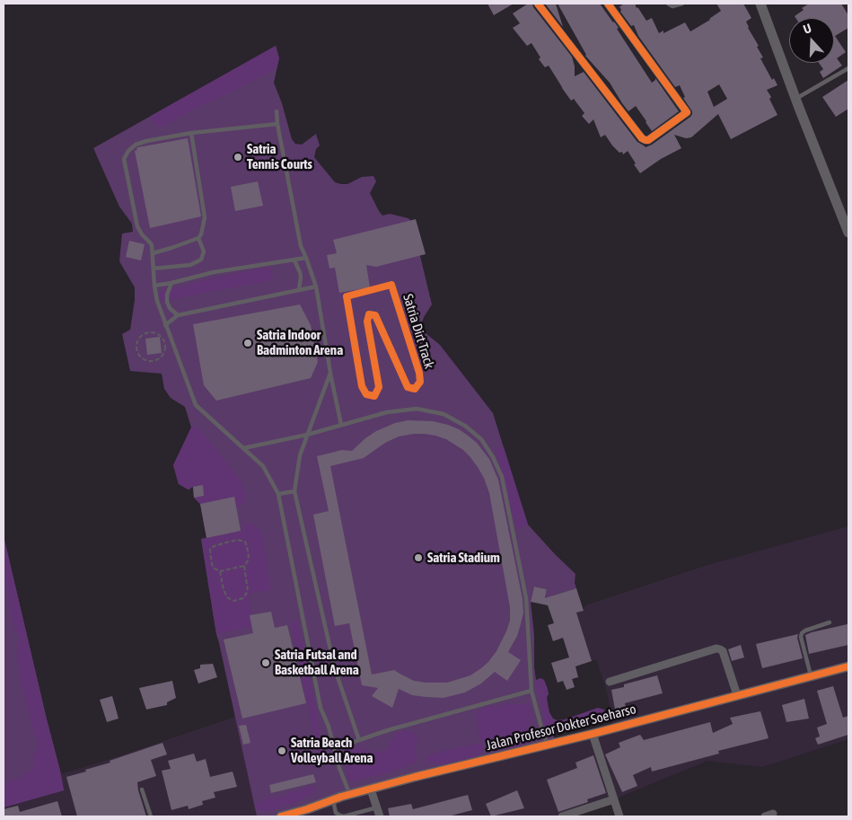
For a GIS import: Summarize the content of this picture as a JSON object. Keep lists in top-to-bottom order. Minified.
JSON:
{"streets":{"street":["Jalan Profesor Dokter Soeharso"],"cycle path":["Satria Dirt Track"]},"places":["Satria Tennis Courts","Satria Indoor Badminton Arena","Satria Stadium","Satria Futsal and Basketball Arena","Satria Beach Volleyball Arena"],"north":"top"}
